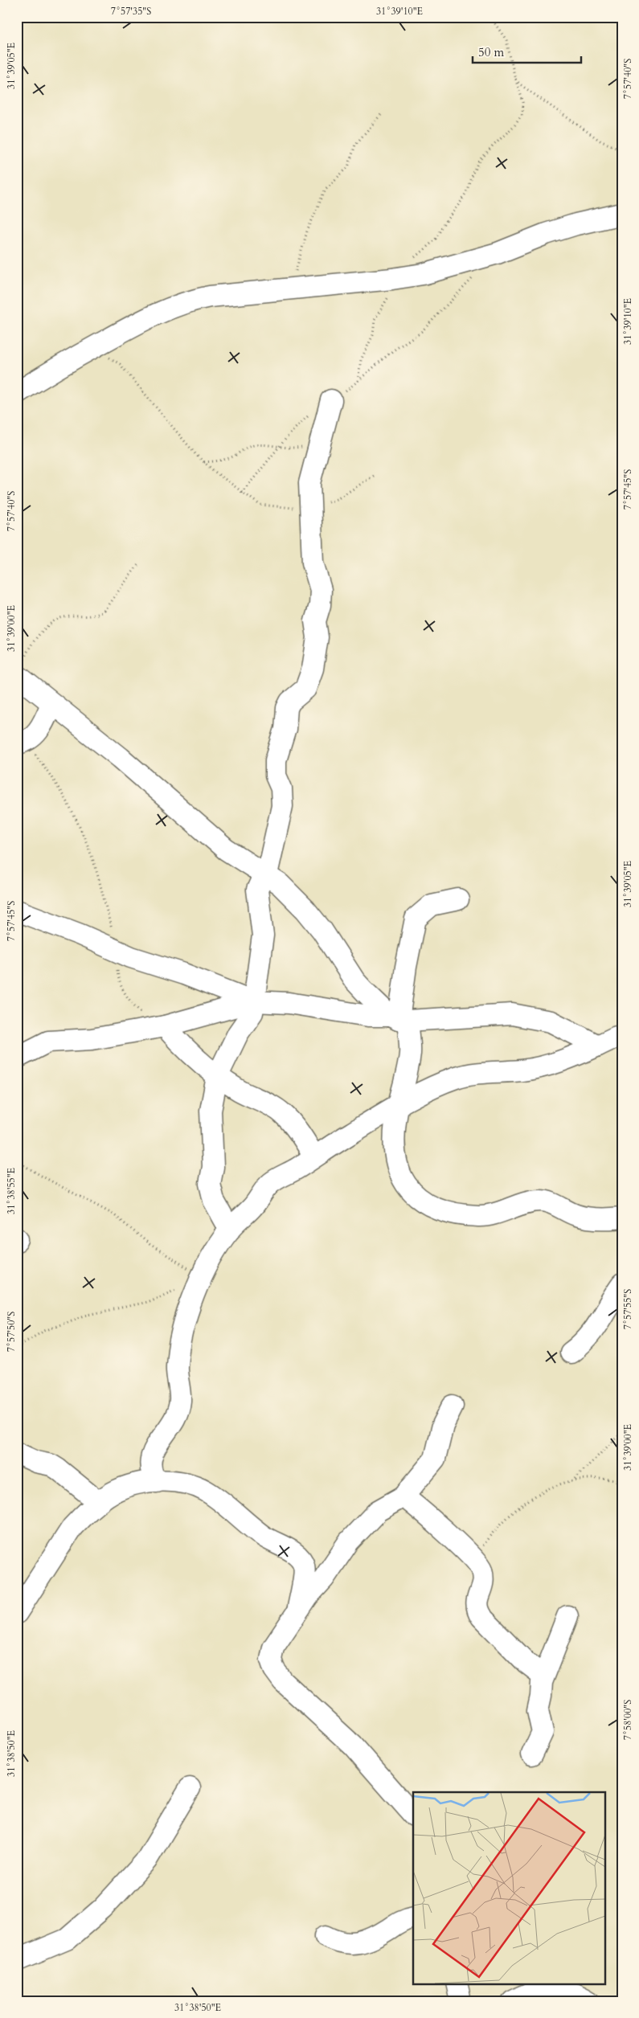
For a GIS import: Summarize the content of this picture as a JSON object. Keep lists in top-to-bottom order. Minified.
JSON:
{"scale_bar":"50 m","coordinates":["7°57'35\"S","31°39'10\"E","31°39'05\"E","7°57'40\"S","7°57'45\"S","31°39'00\"E","31°38'55\"E","7°57'55\"S","7°57'50\"S","7°58'00\"S","31°38'50\"E"]}
